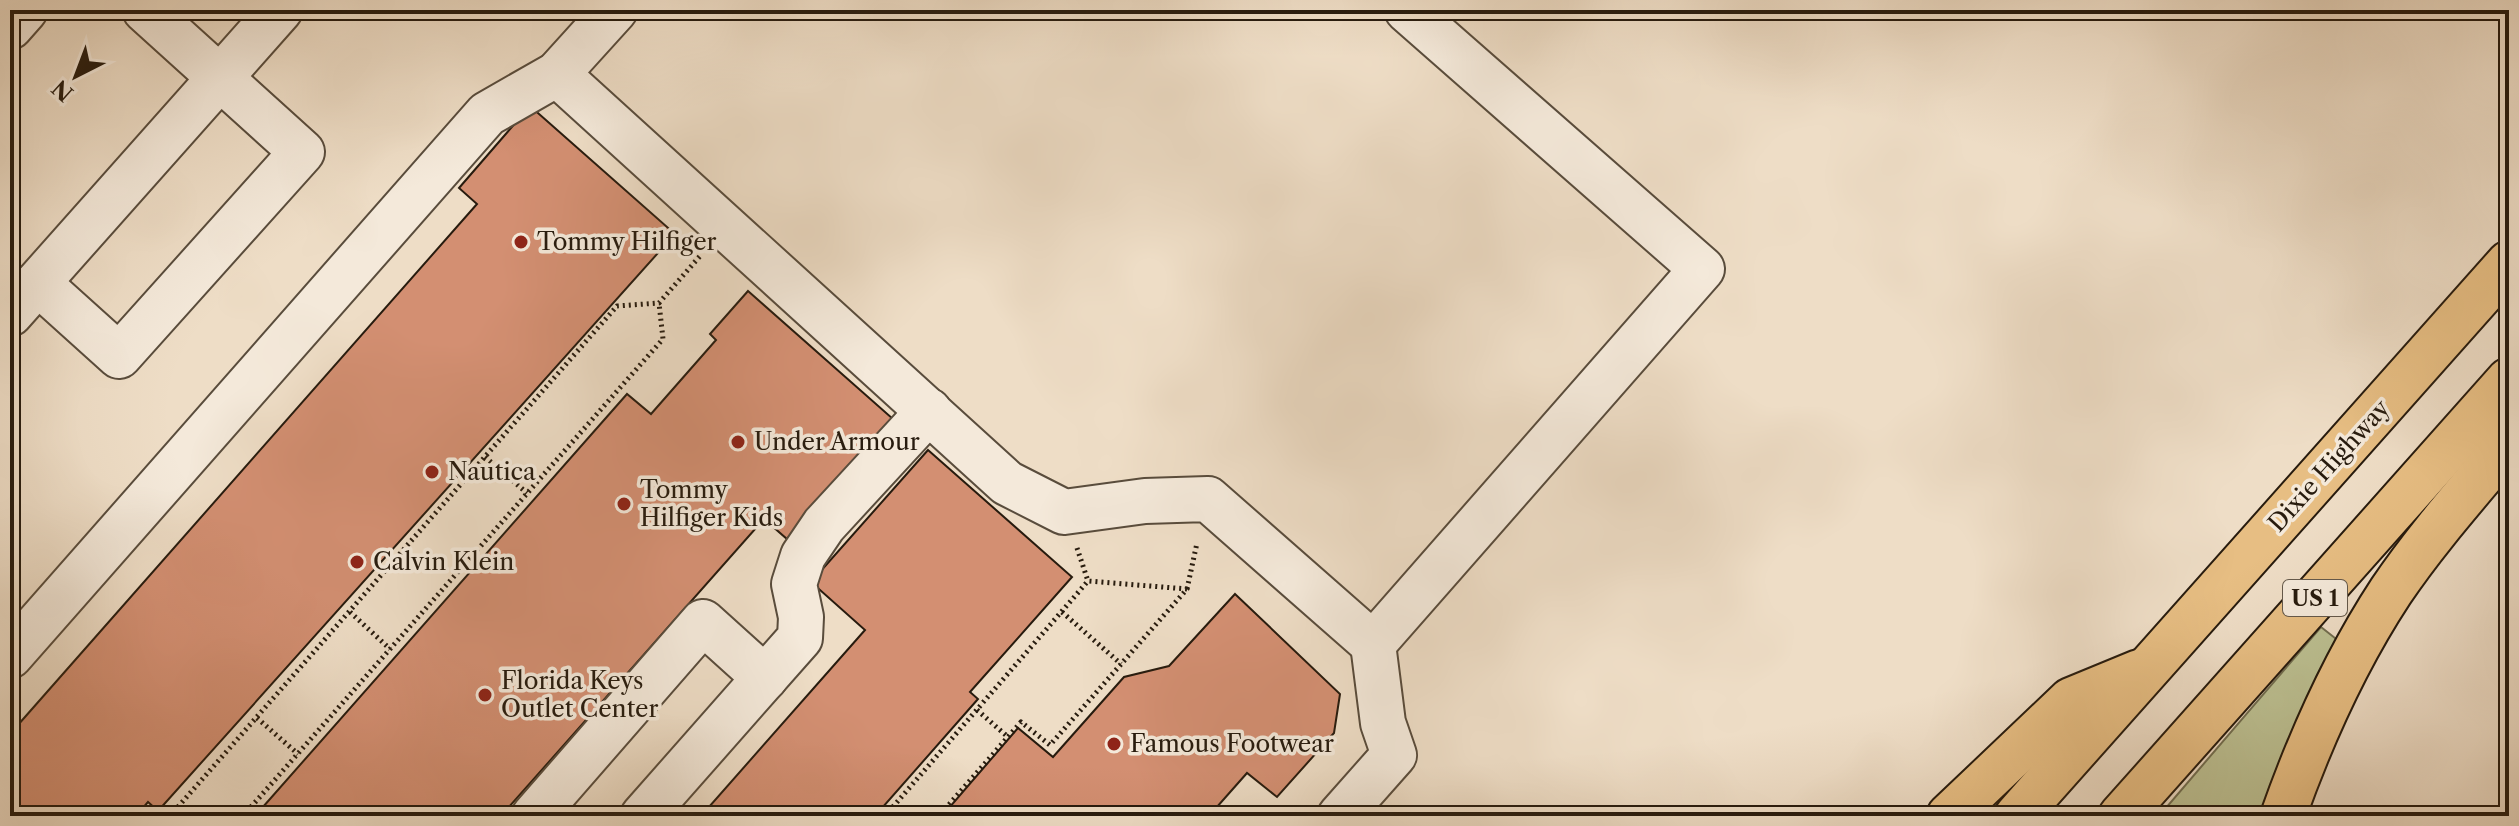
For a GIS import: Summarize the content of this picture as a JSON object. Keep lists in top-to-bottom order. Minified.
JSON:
{"streets":{"highway":["Dixie Highway","US 1"]},"places":["Tommy Hilfiger","Under Armour","Nautica","Tommy Hilfiger Kids","Calvin Klein","Florida Keys Outlet Center","Famous Footwear"],"north":"bottom left"}
